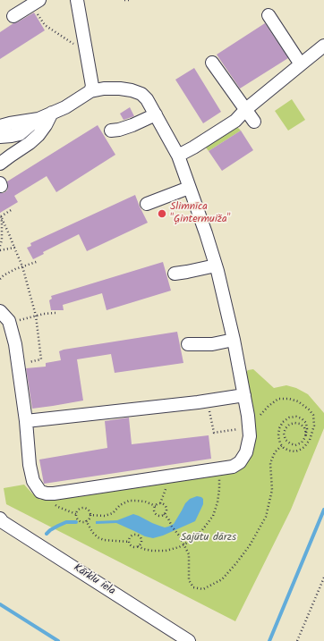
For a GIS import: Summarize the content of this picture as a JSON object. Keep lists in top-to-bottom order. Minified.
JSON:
{"streets":{"street":["Kārklu iela"]},"parks":["Sajūtu dārzs"],"places":["Slimnīca \"Ģintermuiža\""]}
